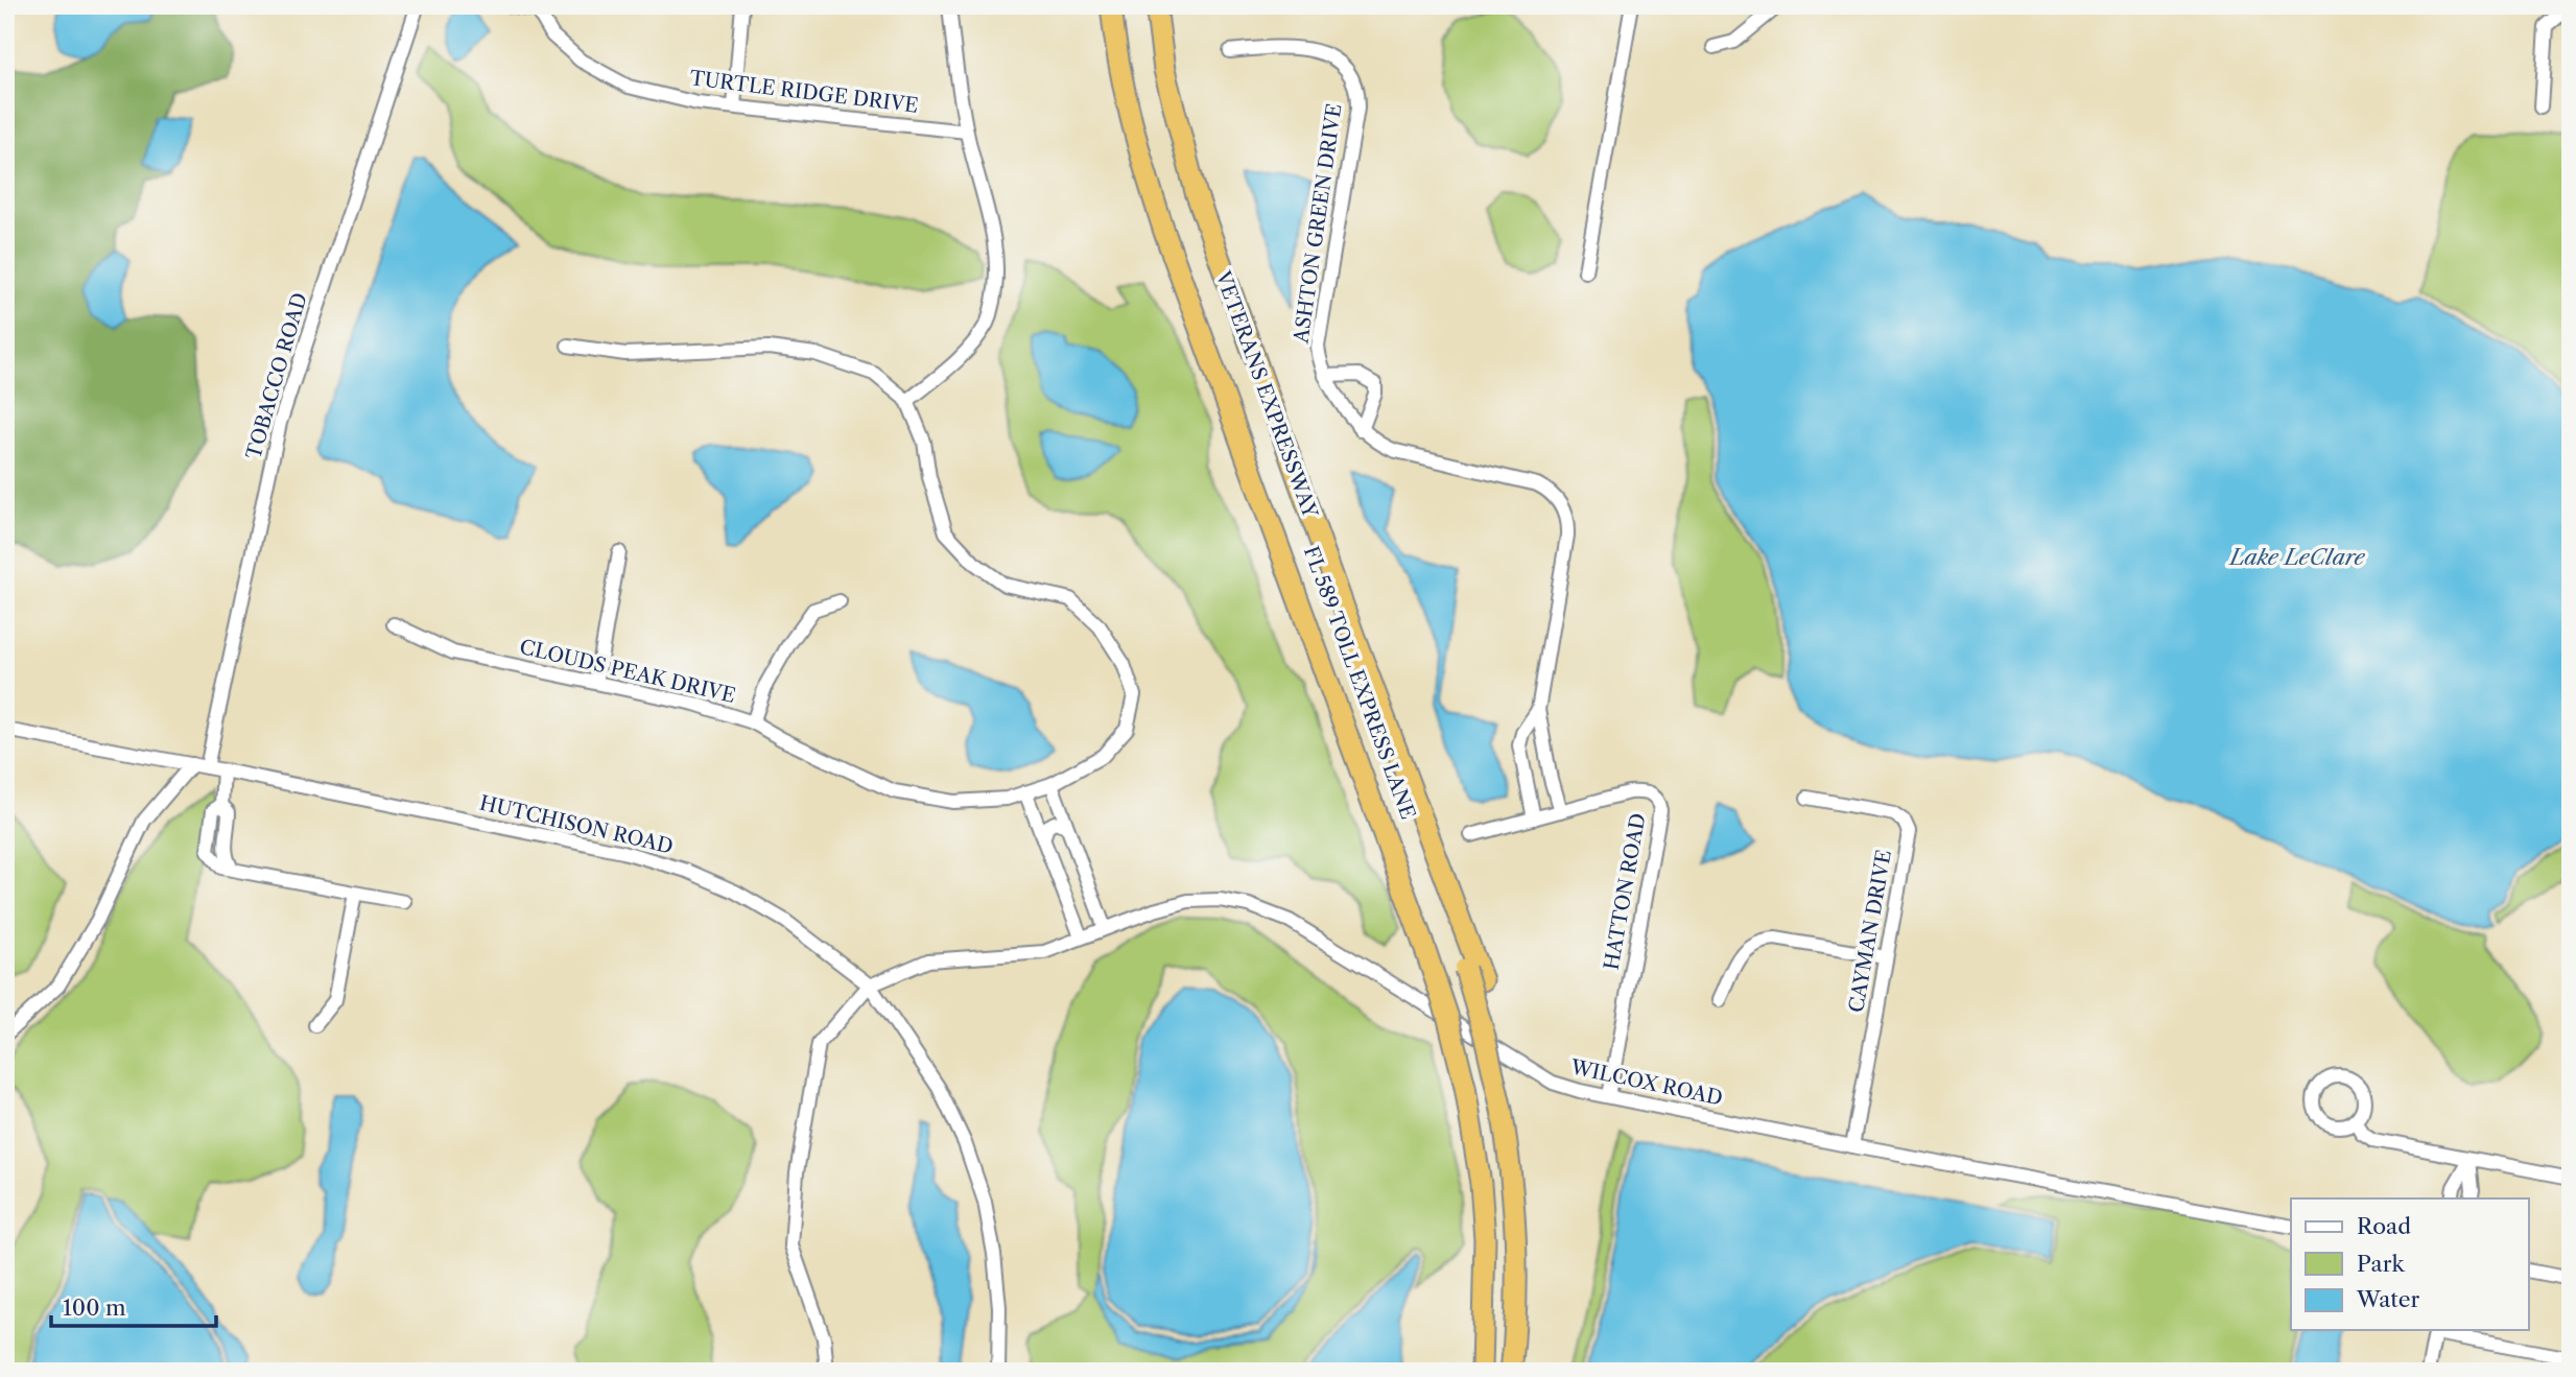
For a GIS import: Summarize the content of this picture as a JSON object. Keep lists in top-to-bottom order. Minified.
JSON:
{"streets":{"highway":["VETERANS EXPRESSWAY","FL 589 TOLL EXPRESS LANE"],"street":["TURTLE RIDGE DRIVE","ASHTON GREEN DRIVE","TOBACCO ROAD","CLOUDS PEAK DRIVE","HUTCHISON ROAD","HATTON ROAD","CAYMAN DRIVE","WILCOX ROAD"]},"crossings":[["ASHTON GREEN DRIVE","HATTON ROAD"],["TOBACCO ROAD","HUTCHISON ROAD"],["VETERANS EXPRESSWAY","FL 589 TOLL EXPRESS LANE"],["HUTCHISON ROAD","WILCOX ROAD"],["HATTON ROAD","WILCOX ROAD"],["CAYMAN DRIVE","WILCOX ROAD"]],"water":["Lake LeClare"],"legend":["Road","Park","Water"],"scale_bar":"100 m"}
